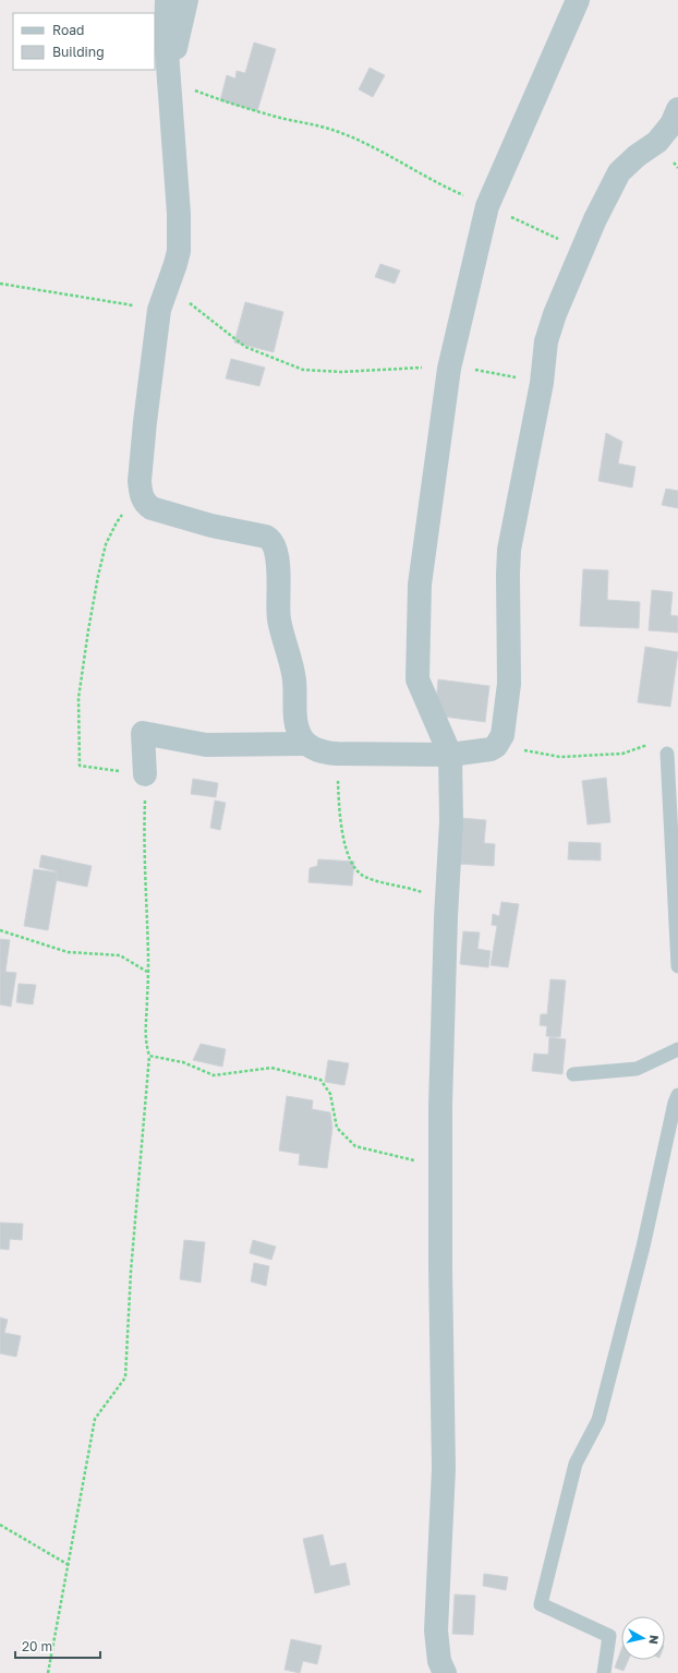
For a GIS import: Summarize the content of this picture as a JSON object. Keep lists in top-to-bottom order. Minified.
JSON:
{"legend":["Road","Building"],"scale_bar":"20 m","north":"right"}
